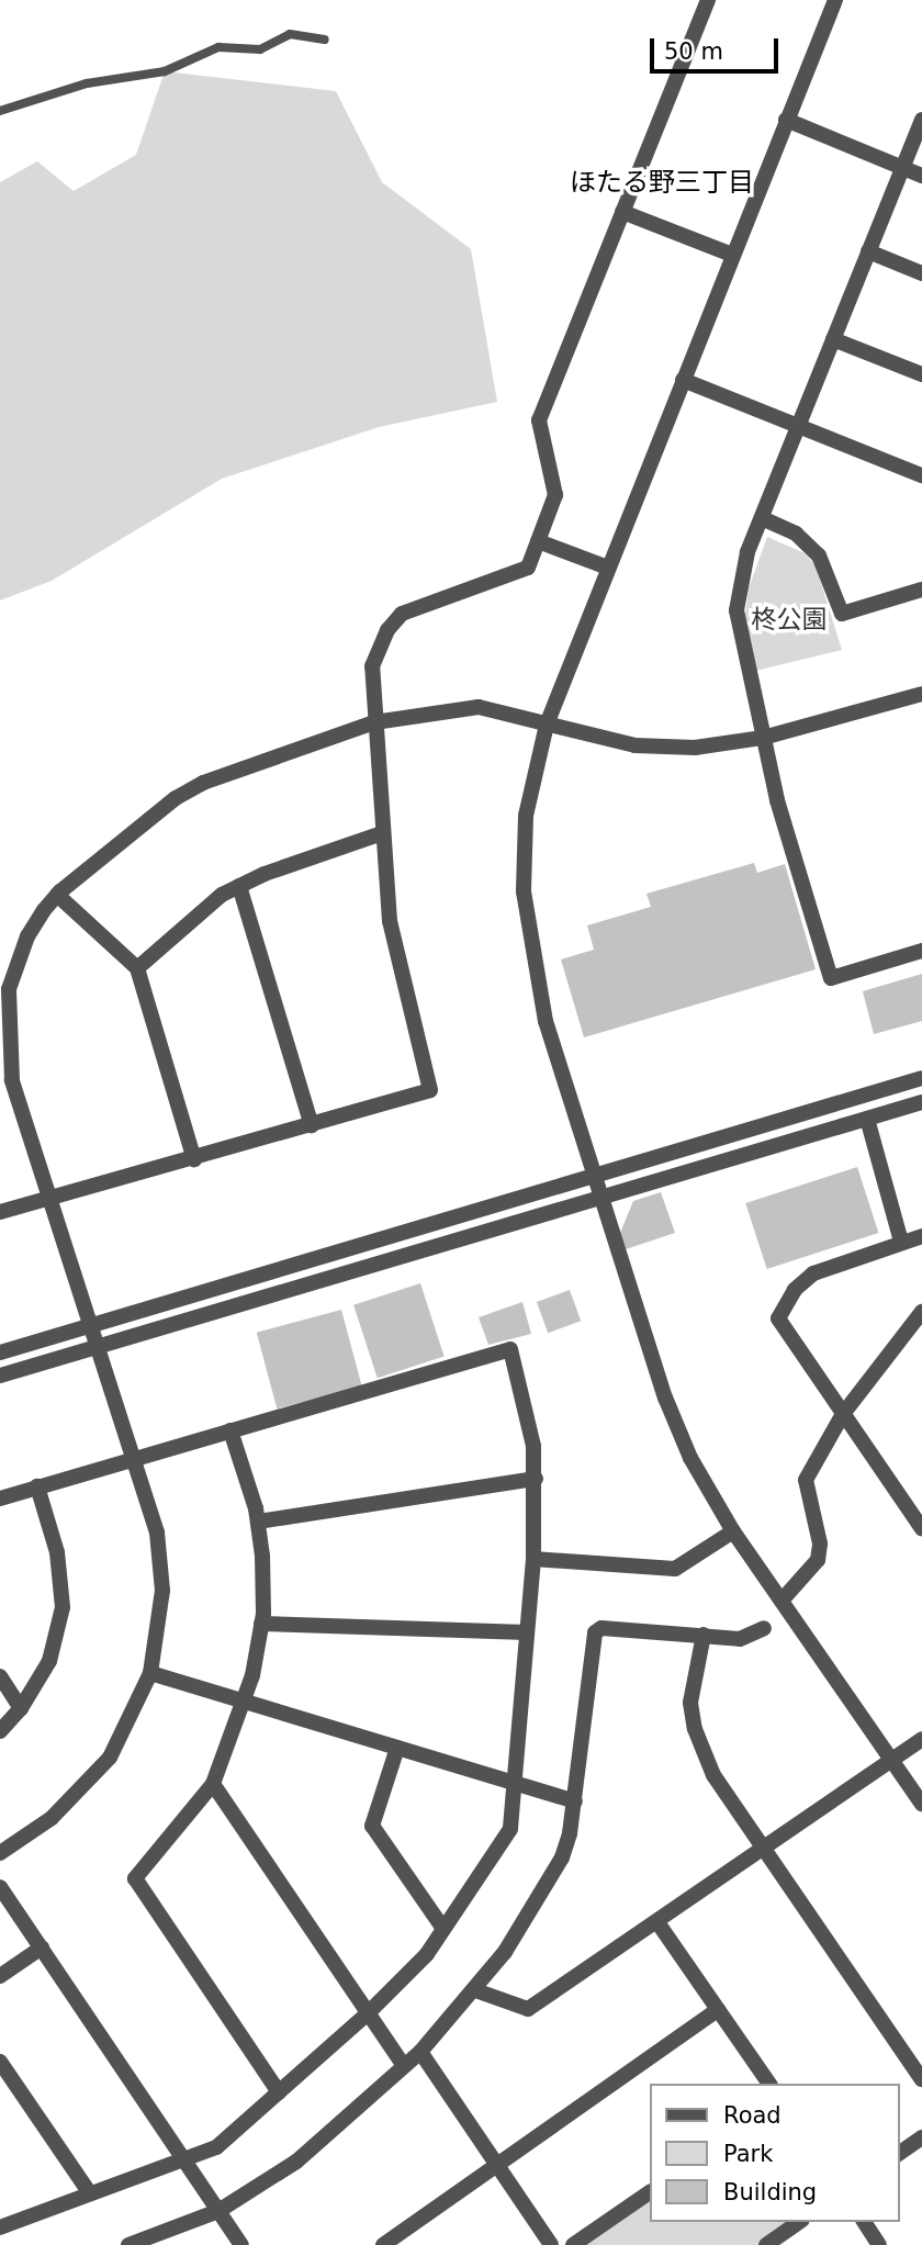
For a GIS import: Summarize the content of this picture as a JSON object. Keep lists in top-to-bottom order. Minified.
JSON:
{"districts":["ほたる野三丁目"],"parks":["柊公園"],"legend":["Road","Park","Building"],"scale_bar":"50 m"}
